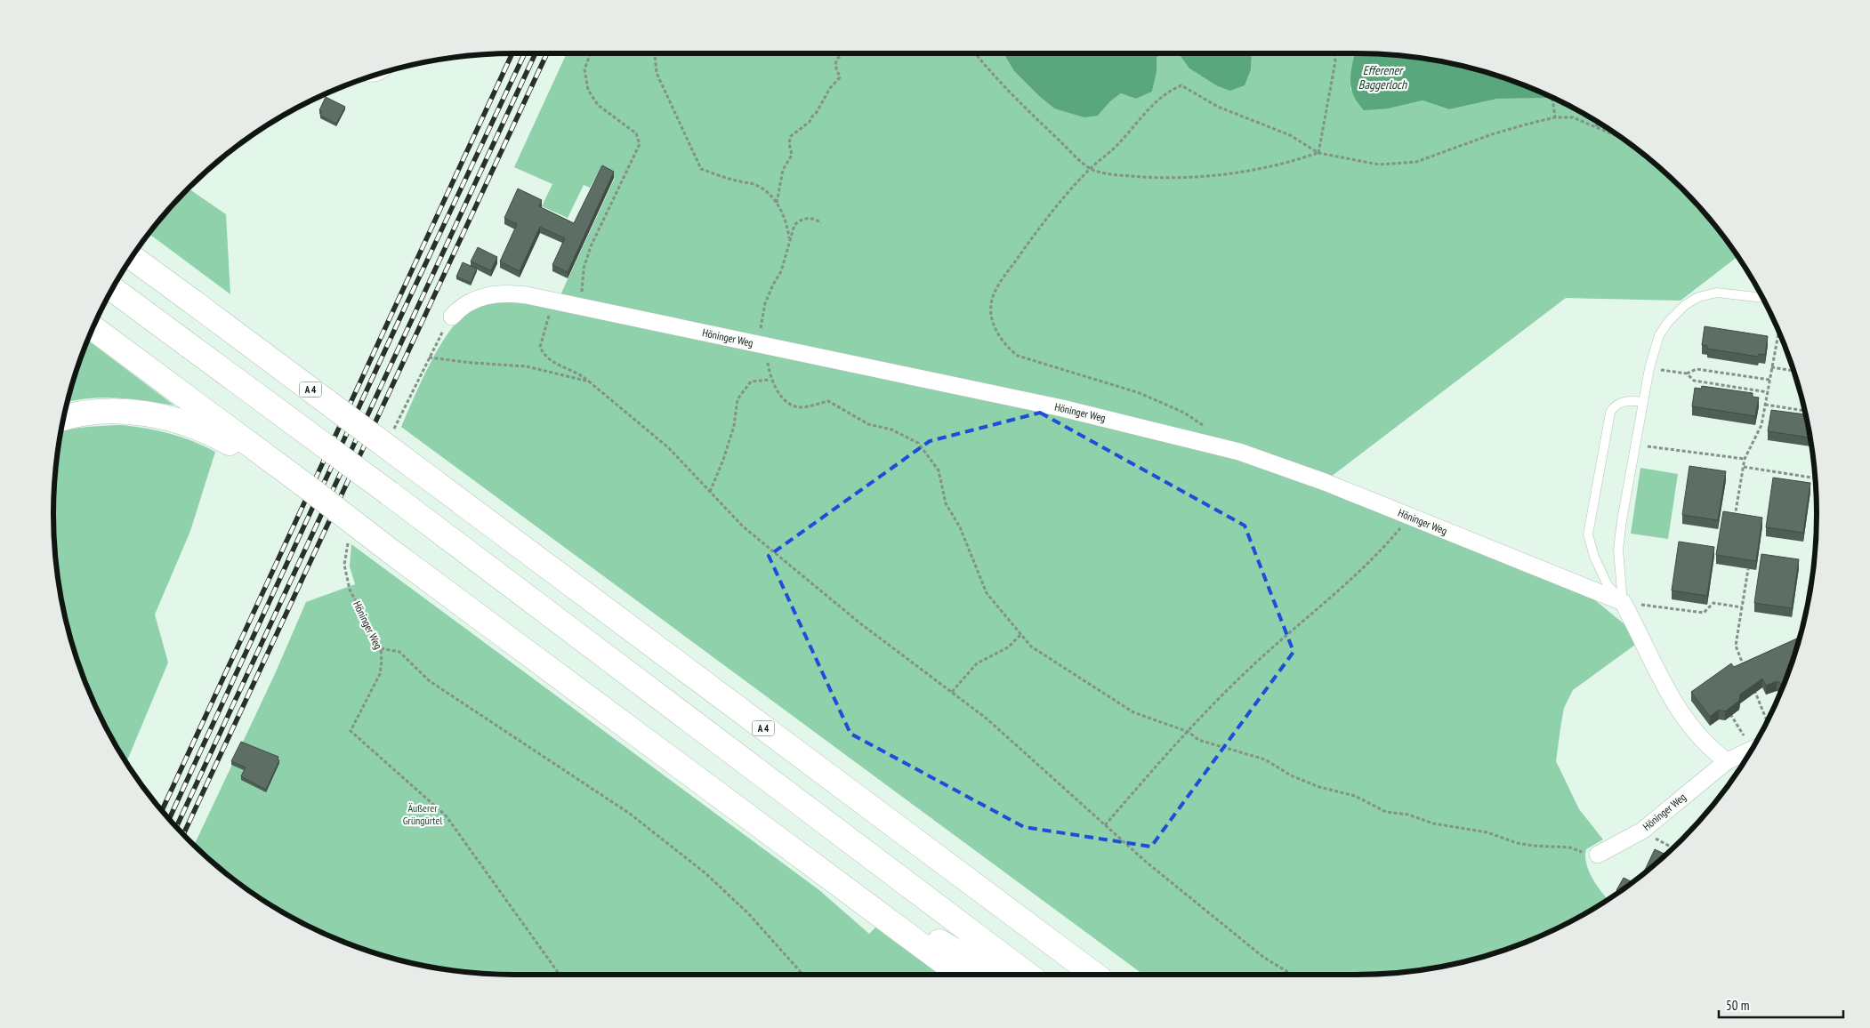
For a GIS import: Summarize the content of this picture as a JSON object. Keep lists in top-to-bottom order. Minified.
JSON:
{"streets":{"highway":["A 4"],"street":["Höninger Weg"]},"water":["Efferener Baggerloch"],"parks":["Äußerer Grüngürtel"],"scale_bar":"50 m"}
